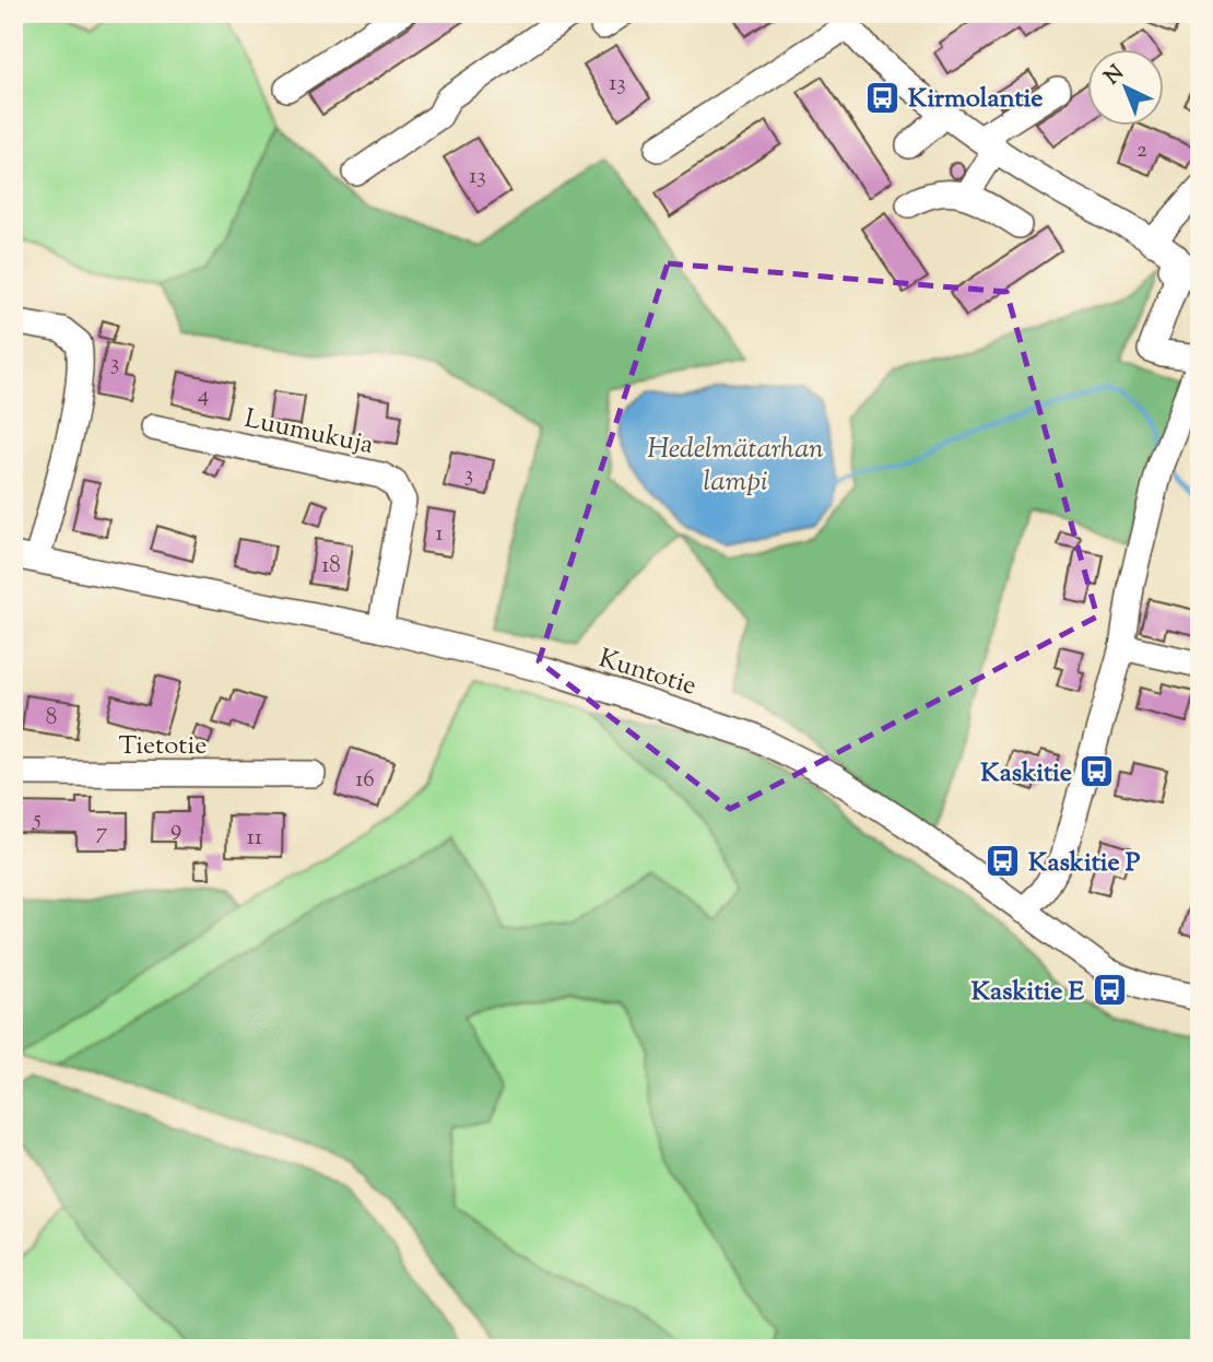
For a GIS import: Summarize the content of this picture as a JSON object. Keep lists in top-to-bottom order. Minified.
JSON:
{"streets":{"street":["Luumukuja","Kuntotie","Tietotie"]},"crossings":[["Luumukuja","Kuntotie"]],"water":["Hedelmätarhan lampi"],"places":{"bus stop":["Kirmolantie","Kaskitie","Kaskitie P","Kaskitie E"]},"house_numbers":["13","2","13","3","4","3","1","18","8","16","5","9","7","11"],"north":"top left"}
